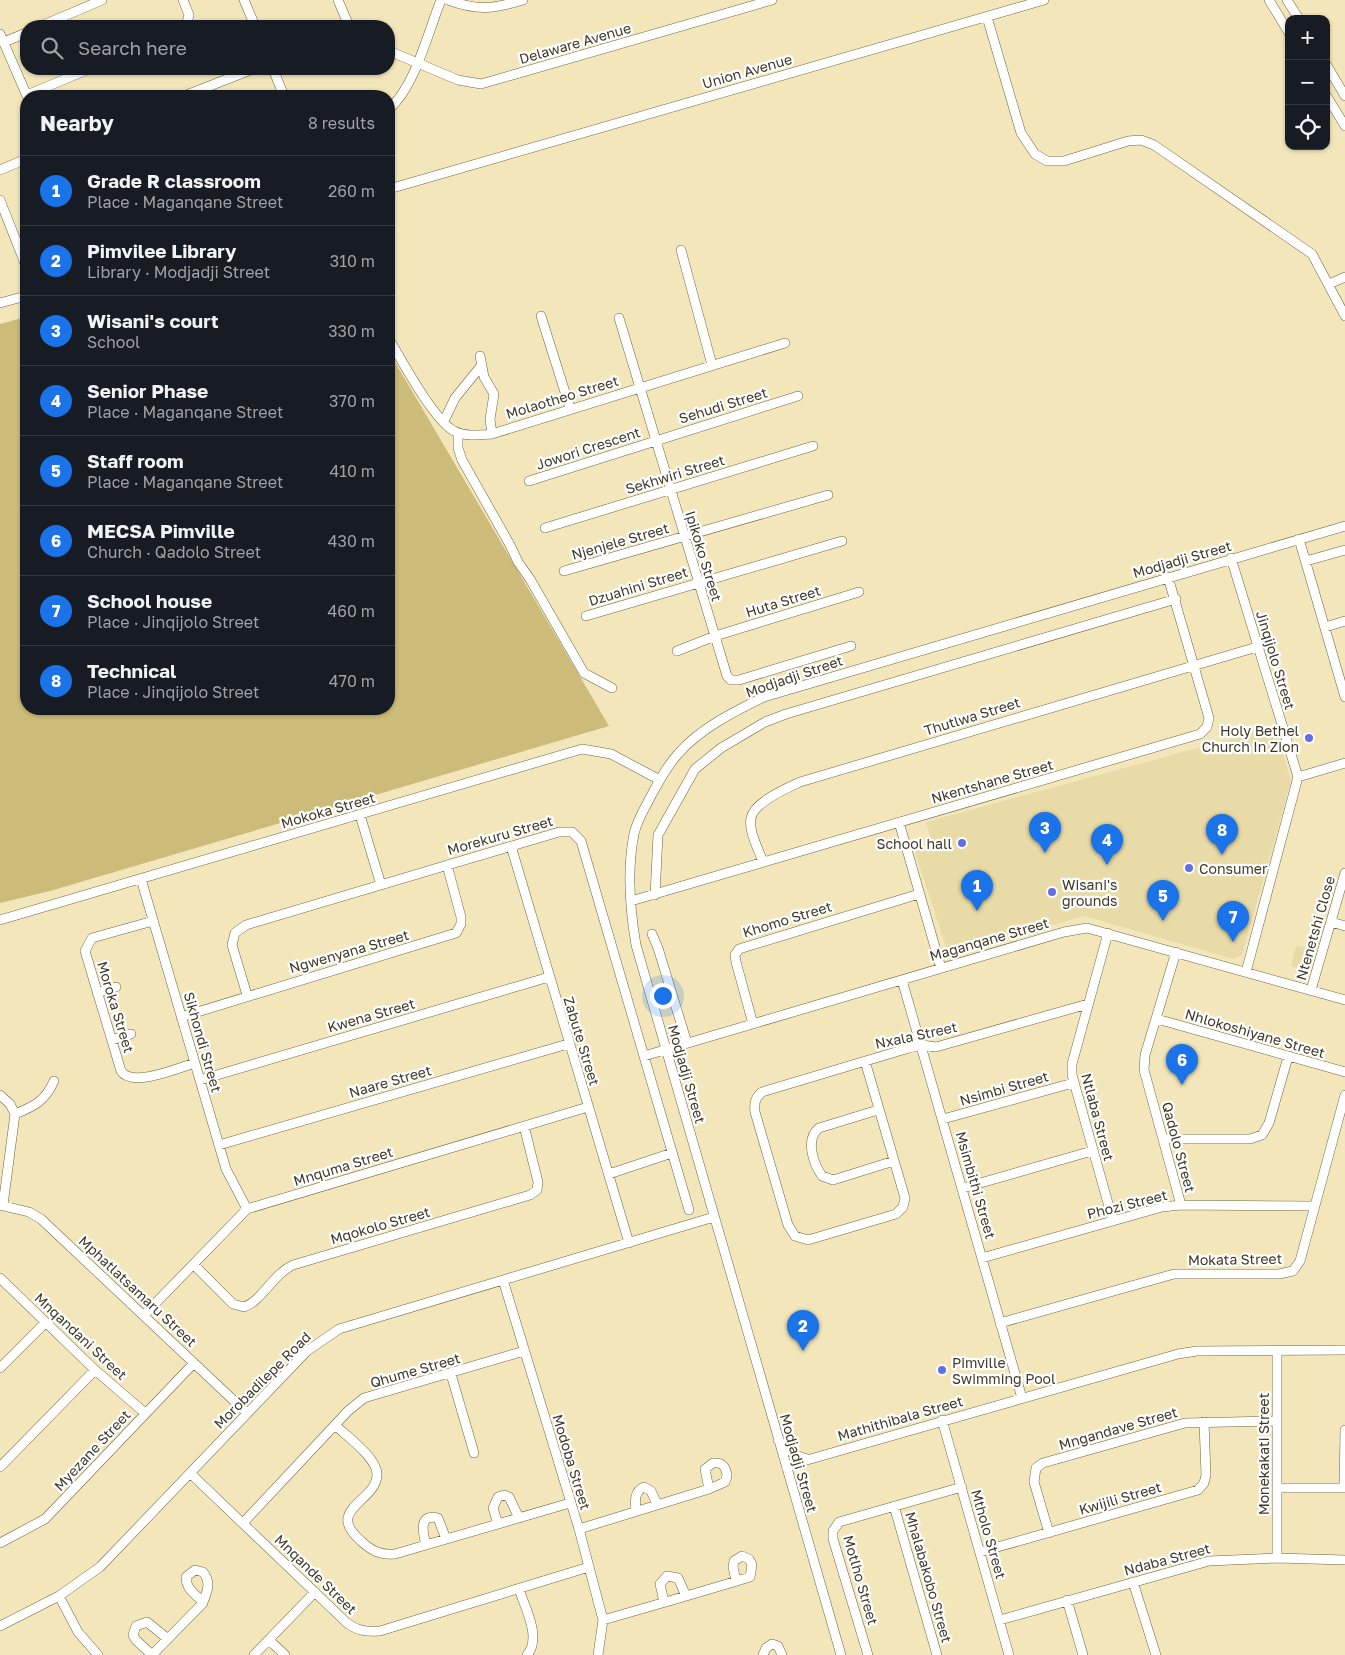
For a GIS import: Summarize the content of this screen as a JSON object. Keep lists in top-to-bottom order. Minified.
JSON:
{"streets":{"street":["Delaware Avenue","Union Avenue","Molaotheo Street","Sehudi Street","Jowori Crescent","Sekhwiri Street","Njenjele Street","Ipikoko Street","Modjadji Street","Dzuahini Street","Huta Street","Jinqijolo Street","Thutlwa Street","Nkentshane Street","Mokoka Street","Morekuru Street","Khomo Street","Ntenetshi Close","Maganqane Street","Ngwenyana Street","Moroka Street","Kwena Street","Nhlokoshiyane Street","Nxala Street","Zabute Street","Sikhondi Street","Naare Street","Nsimbi Street","Ntlaba Street","Qadolo Street","Mnquma Street","Msimbithi Street","Phozi Street","Mqokolo Street","Mokata Street","Mphatlatsamaru Street","Mnqandani Street","Qhume Street","Morobadilepe Road","Mathithibala Street","Mngandave Street","Myezane Street","Monekakati Street","Modoba Street","Kwijili Street","Mtholo Street","Ndaba Street","Mnqande Street","Mhalabakobo Street","Motlho Street"]},"crossings":[["Molaotheo Street","Ipikoko Street"],["Sehudi Street","Jowori Crescent"],["Sehudi Street","Ipikoko Street"],["Jowori Crescent","Ipikoko Street"],["Sekhwiri Street","Ipikoko Street"],["Njenjele Street","Ipikoko Street"],["Ipikoko Street","Dzuahini Street"],["Ipikoko Street","Huta Street"],["Modjadji Street","Jinqijolo Street"],["Modjadji Street","Nkentshane Street"],["Modjadji Street","Mokoka Street"],["Modjadji Street","Maganqane Street"],["Modjadji Street","Morobadilepe Road"],["Modjadji Street","Mathithibala Street"],["Jinqijolo Street","Thutlwa Street"],["Thutlwa Street","Nkentshane Street"],["Mokoka Street","Sikhondi Street"],["Morekuru Street","Maganqane Street"],["Morekuru Street","Ngwenyana Street"],["Morekuru Street","Zabute Street"],["Khomo Street","Maganqane Street"],["Ntenetshi Close","Maganqane Street"],["Maganqane Street","Ntlaba Street"],["Maganqane Street","Qadolo Street"],["Maganqane Street","Msimbithi Street"],["Ngwenyana Street","Sikhondi Street"],["Moroka Street","Sikhondi Street"],["Kwena Street","Zabute Street"],["Kwena Street","Sikhondi Street"],["Nhlokoshiyane Street","Qadolo Street"],["Nxala Street","Ntlaba Street"],["Nxala Street","Msimbithi Street"],["Zabute Street","Naare Street"],["Zabute Street","Mnquma Street"],["Zabute Street","Morobadilepe Road"],["Sikhondi Street","Naare Street"],["Sikhondi Street","Mnquma Street"],["Nsimbi Street","Ntlaba Street"],["Nsimbi Street","Msimbithi Street"],["Ntlaba Street","Phozi Street"],["Qadolo Street","Phozi Street"],["Mnquma Street","Mqokolo Street"],["Msimbithi Street","Phozi Street"],["Msimbithi Street","Mokata Street"],["Msimbithi Street","Mathithibala Street"],["Phozi Street","Mokata Street"],["Mphatlatsamaru Street","Morobadilepe Road"],["Mphatlatsamaru Street","Myezane Street"],["Mnqandani Street","Myezane Street"],["Qhume Street","Modoba Street"],["Qhume Street","Mnqande Street"],["Morobadilepe Road","Modoba Street"],["Morobadilepe Road","Mnqande Street"],["Mathithibala Street","Monekakati Street"],["Mathithibala Street","Mtholo Street"],["Mngandave Street","Monekakati Street"],["Mngandave Street","Kwijili Street"],["Monekakati Street","Ndaba Street"],["Modoba Street","Mnqande Street"],["Kwijili Street","Mtholo Street"],["Mtholo Street","Ndaba Street"],["Mtholo Street","Motlho Street"],["Mhalabakobo Street","Motlho Street"]],"places":["Holy Bethel Church In Zion","School hall","Consumer","Wisani's grounds","Pimville Swimming Pool"],"page":{"map_buttons":["+","−"],"search":"Search here","heading":["Nearby","8 results"],"list":[{"mark":"1","name":"Grade R classroom","note":"Place · Maganqane Street","value":"260 m"},{"mark":"2","name":"Pimvilee Library","note":"Library · Modjadji Street","value":"310 m"},{"mark":"3","name":"Wisani's court","note":"School","value":"330 m"},{"mark":"4","name":"Senior Phase","note":"Place · Maganqane Street","value":"370 m"},{"mark":"5","name":"Staff room","note":"Place · Maganqane Street","value":"410 m"},{"mark":"6","name":"MECSA Pimville","note":"Church · Qadolo Street","value":"430 m"},{"mark":"7","name":"School house","note":"Place · Jinqijolo Street","value":"460 m"},{"mark":"8","name":"Technical","note":"Place · Jinqijolo Street","value":"470 m"}],"pins":["3","8","4","1","5","7","6","2"]}}
